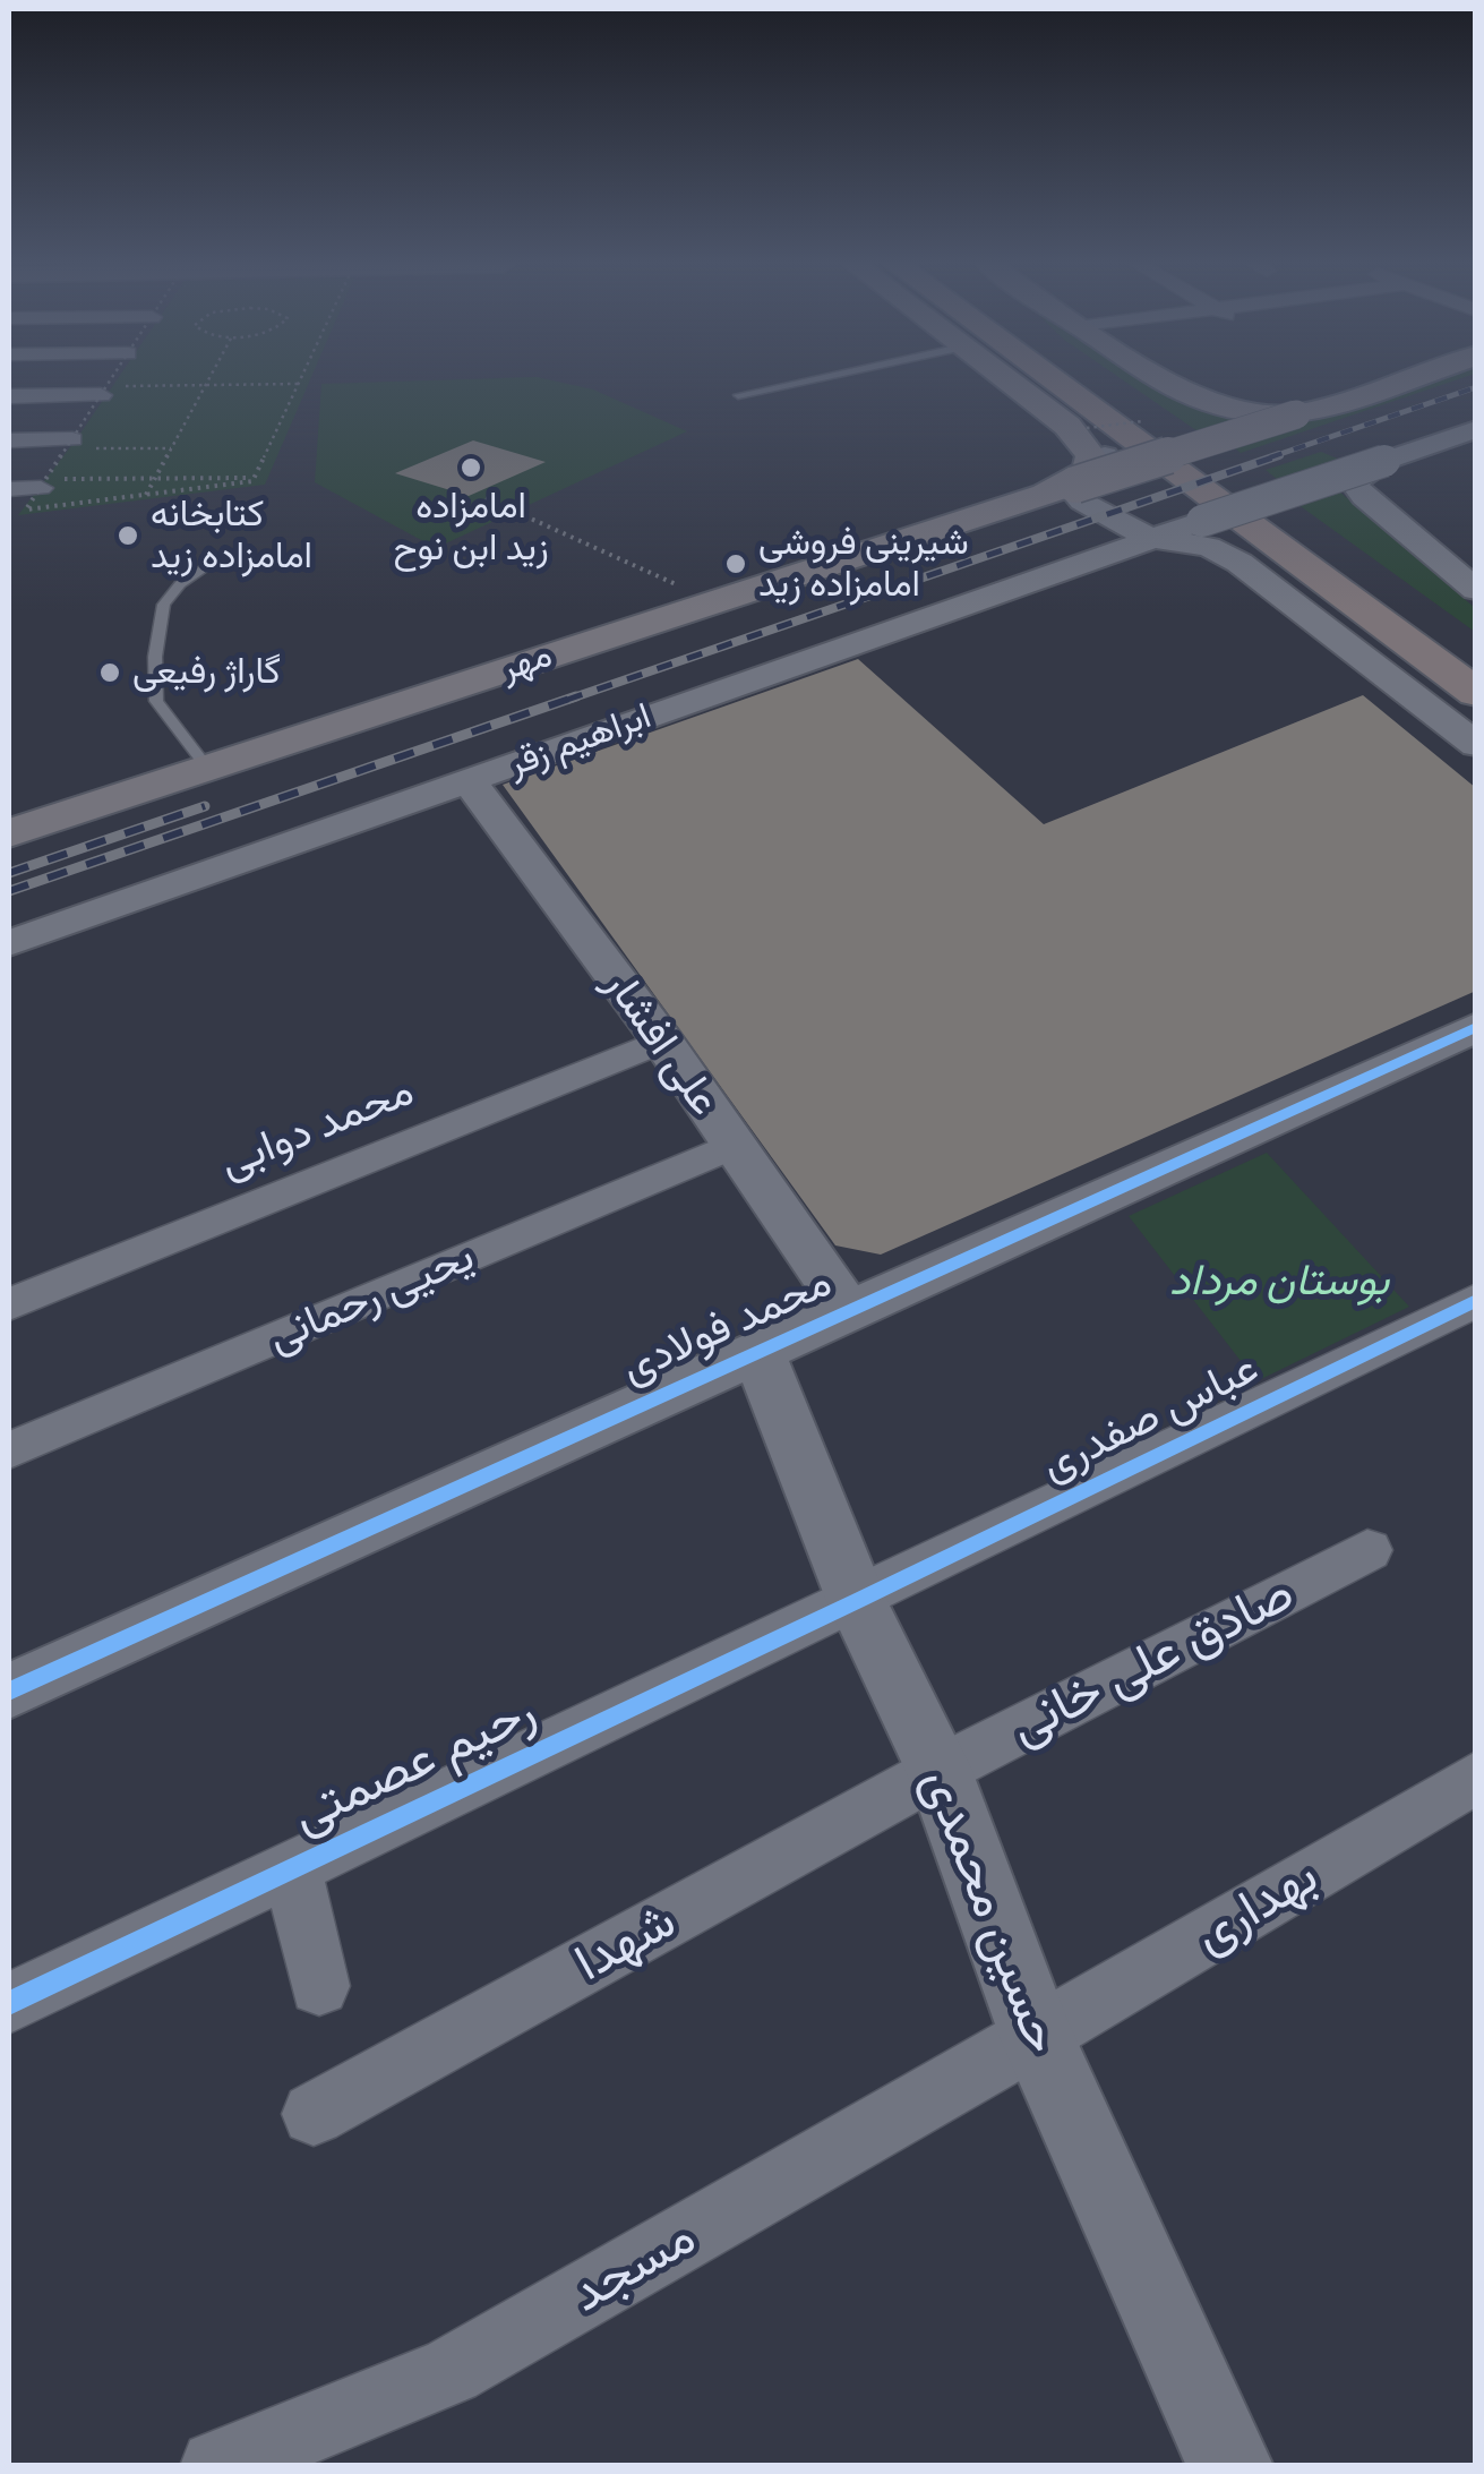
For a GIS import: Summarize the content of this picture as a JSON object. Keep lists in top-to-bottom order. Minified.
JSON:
{"streets":{"main road":["مهر"],"street":["ابراهیم زقر","علی افشار","محمد دوابی","یحیی رحمانی","محمد فولادی","عباس صفدری","صادق علی خانی","رحیم عصمتی","بهداری","حسین محمدی","شهدا","مسجد"]},"crossings":[["ابراهیم زقر","علی افشار"],["علی افشار","محمد دوابی"],["علی افشار","یحیی رحمانی"],["علی افشار","محمد فولادی"],["محمد فولادی","حسین محمدی"],["عباس صفدری","رحیم عصمتی"],["عباس صفدری","حسین محمدی"],["صادق علی خانی","حسین محمدی"],["صادق علی خانی","شهدا"],["رحیم عصمتی","حسین محمدی"],["بهداری","حسین محمدی"],["بهداری","مسجد"],["حسین محمدی","شهدا"],["حسین محمدی","مسجد"]],"parks":["بوستان مرداد"],"places":["امامزاده زید ابن نوح","کتابخانه امامزاده زید","شیرینی فروشی امامزاده زید","گاراژ رفیعی"]}
